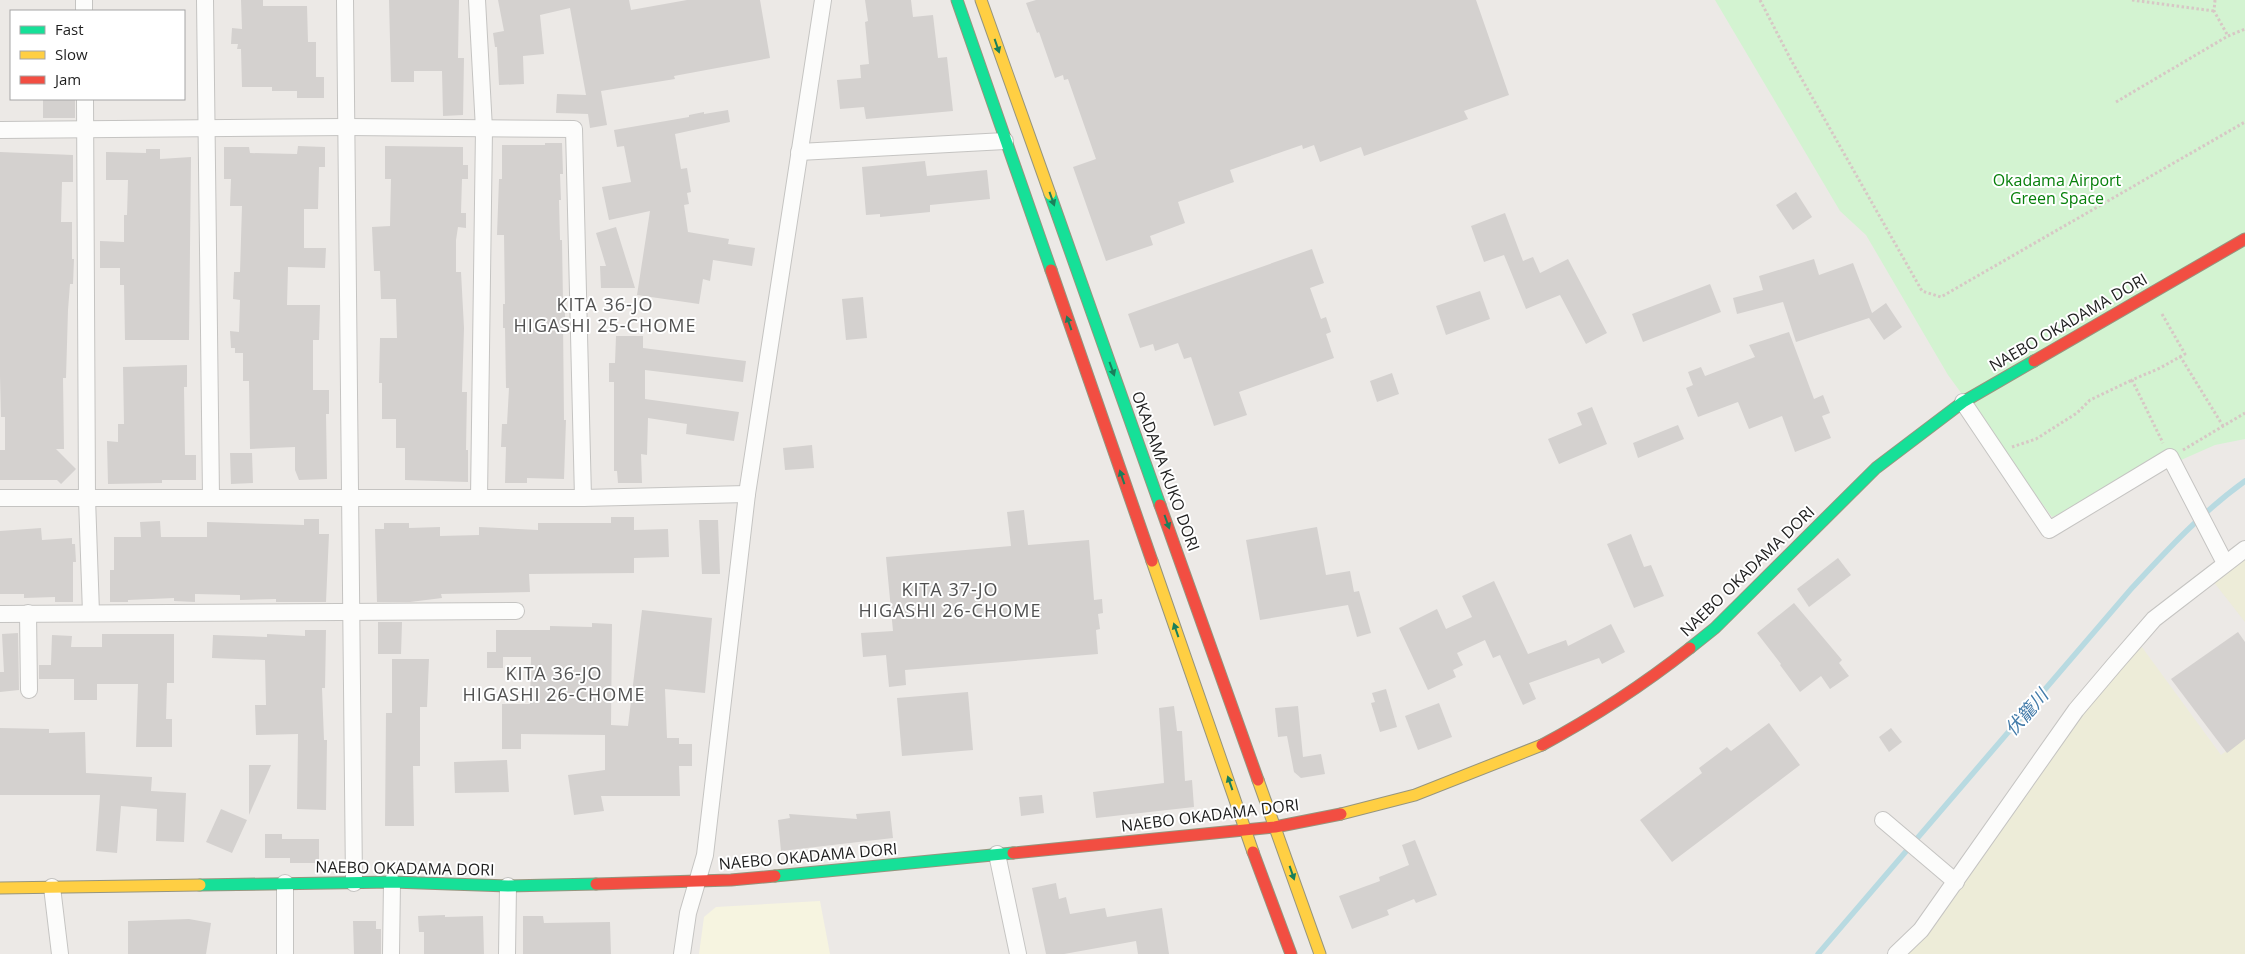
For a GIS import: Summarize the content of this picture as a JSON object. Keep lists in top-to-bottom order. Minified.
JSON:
{"streets":{"main road":["NAEBO OKADAMA DORI","OKADAMA KUKO DORI"]},"crossings":[["NAEBO OKADAMA DORI","OKADAMA KUKO DORI"]],"districts":["KITA 36-JO HIGASHI 25-CHOME","KITA 37-JO HIGASHI 26-CHOME","KITA 36-JO HIGASHI 26-CHOME"],"water":["伏籠川"],"parks":["Okadama Airport Green Space"],"legend":["Fast","Slow","Jam"]}
